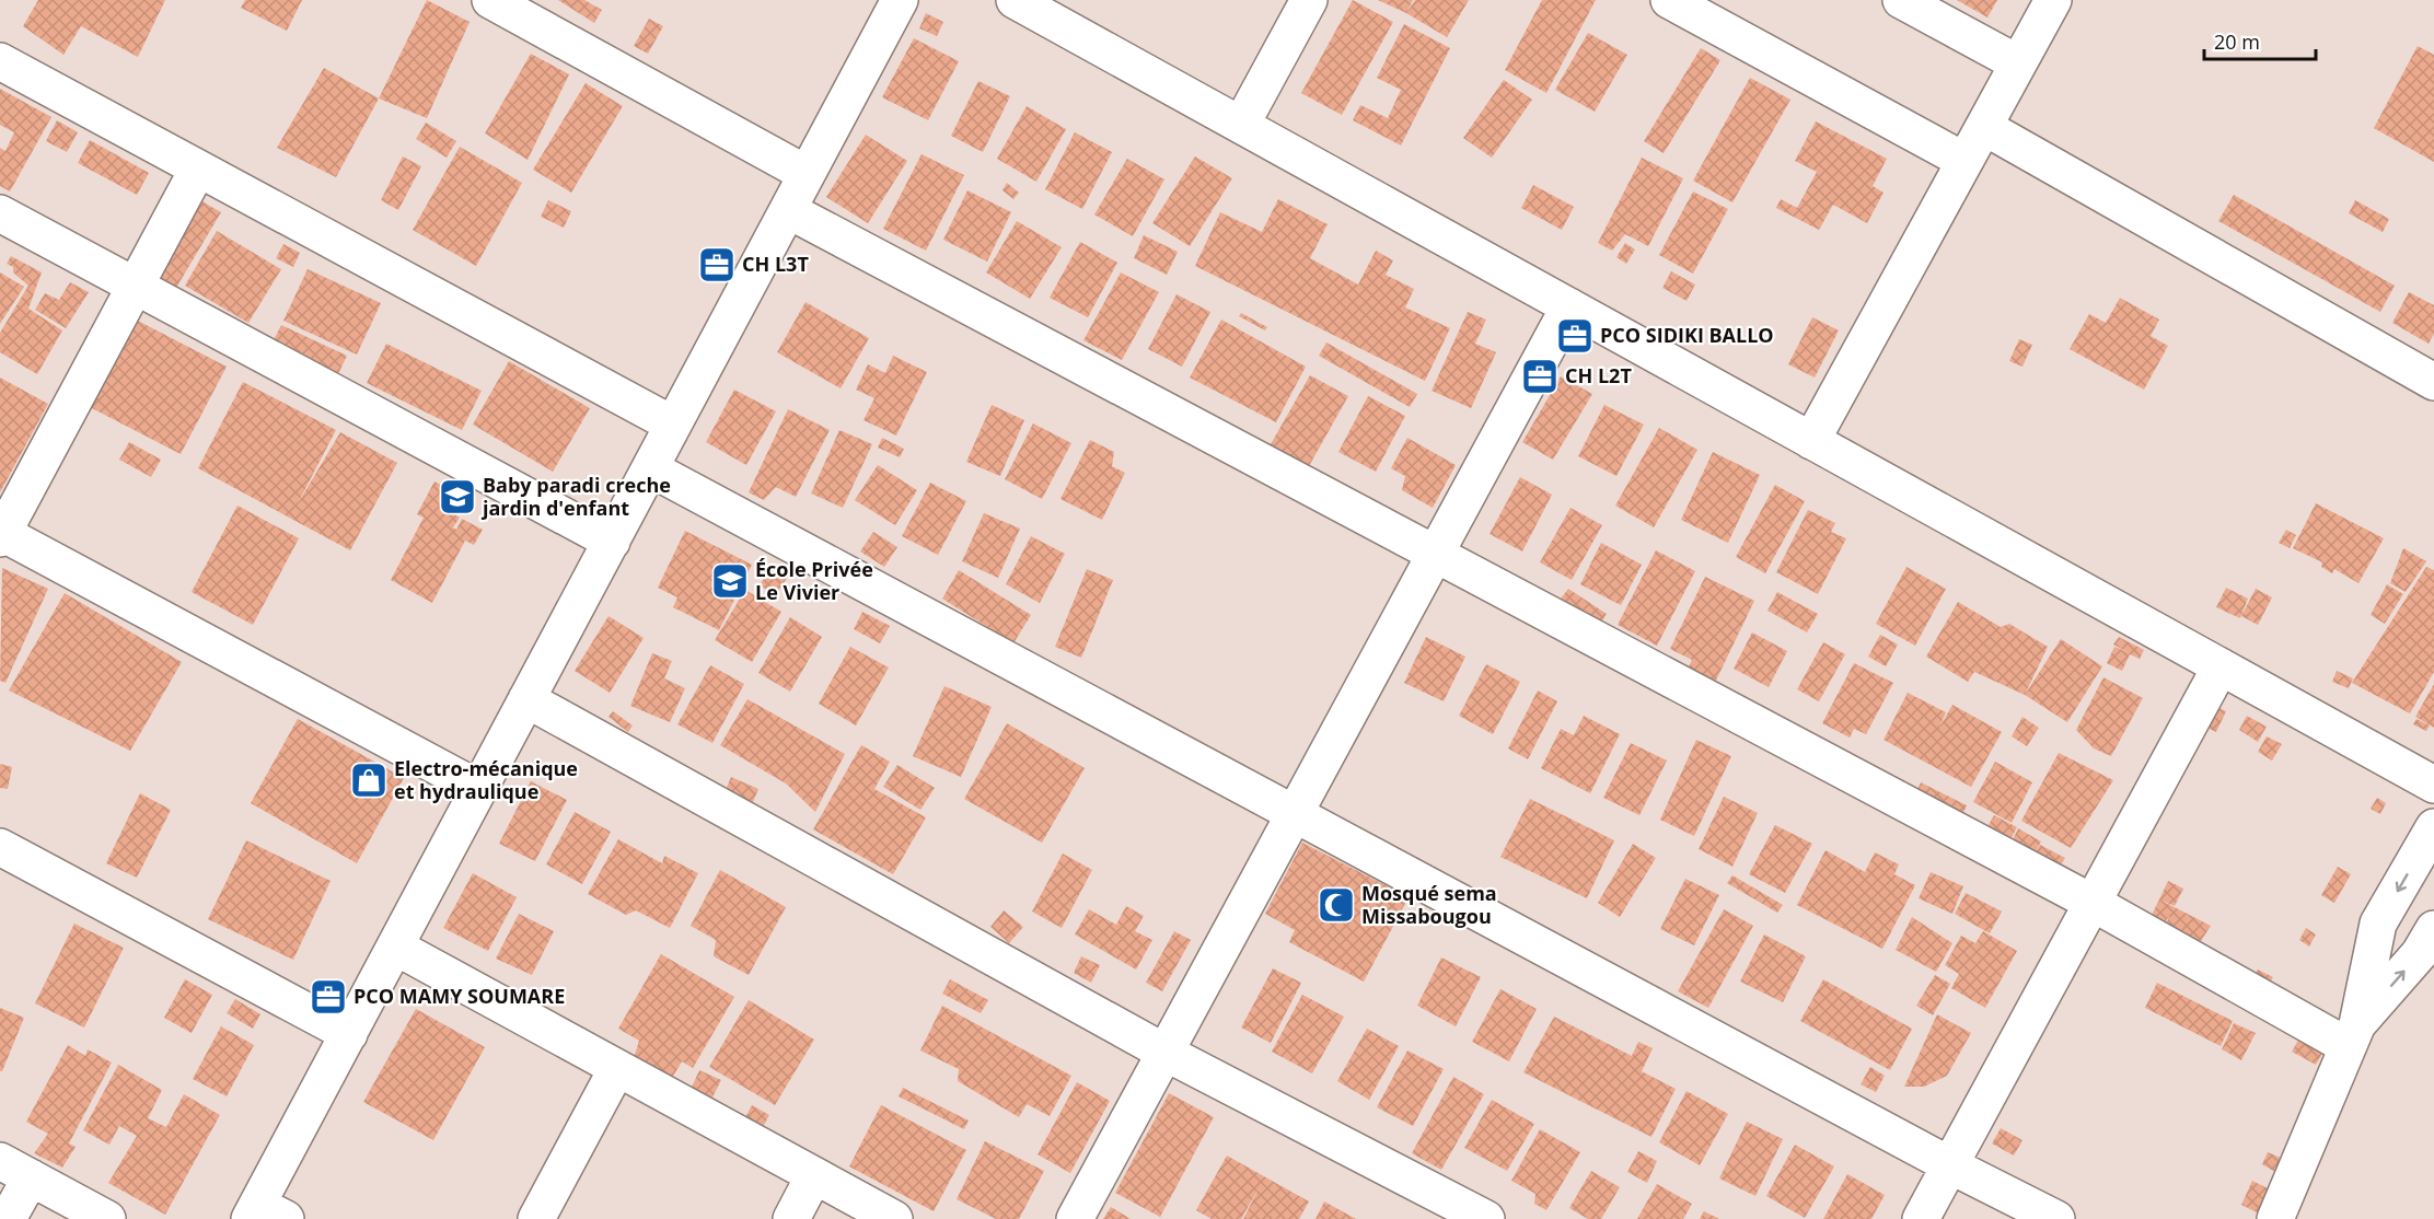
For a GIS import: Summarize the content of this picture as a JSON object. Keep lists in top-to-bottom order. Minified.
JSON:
{"places":{"office":["CH L3T","PCO SIDIKI BALLO","CH L2T","PCO MAMY SOUMARE"],"school or university":["Baby paradi creche jardin d'enfant","École Privée Le Vivier"],"shop":["Electro-mécanique et hydraulique"],"mosque":["Mosqué sema Missabougou"]},"scale_bar":"20 m"}
